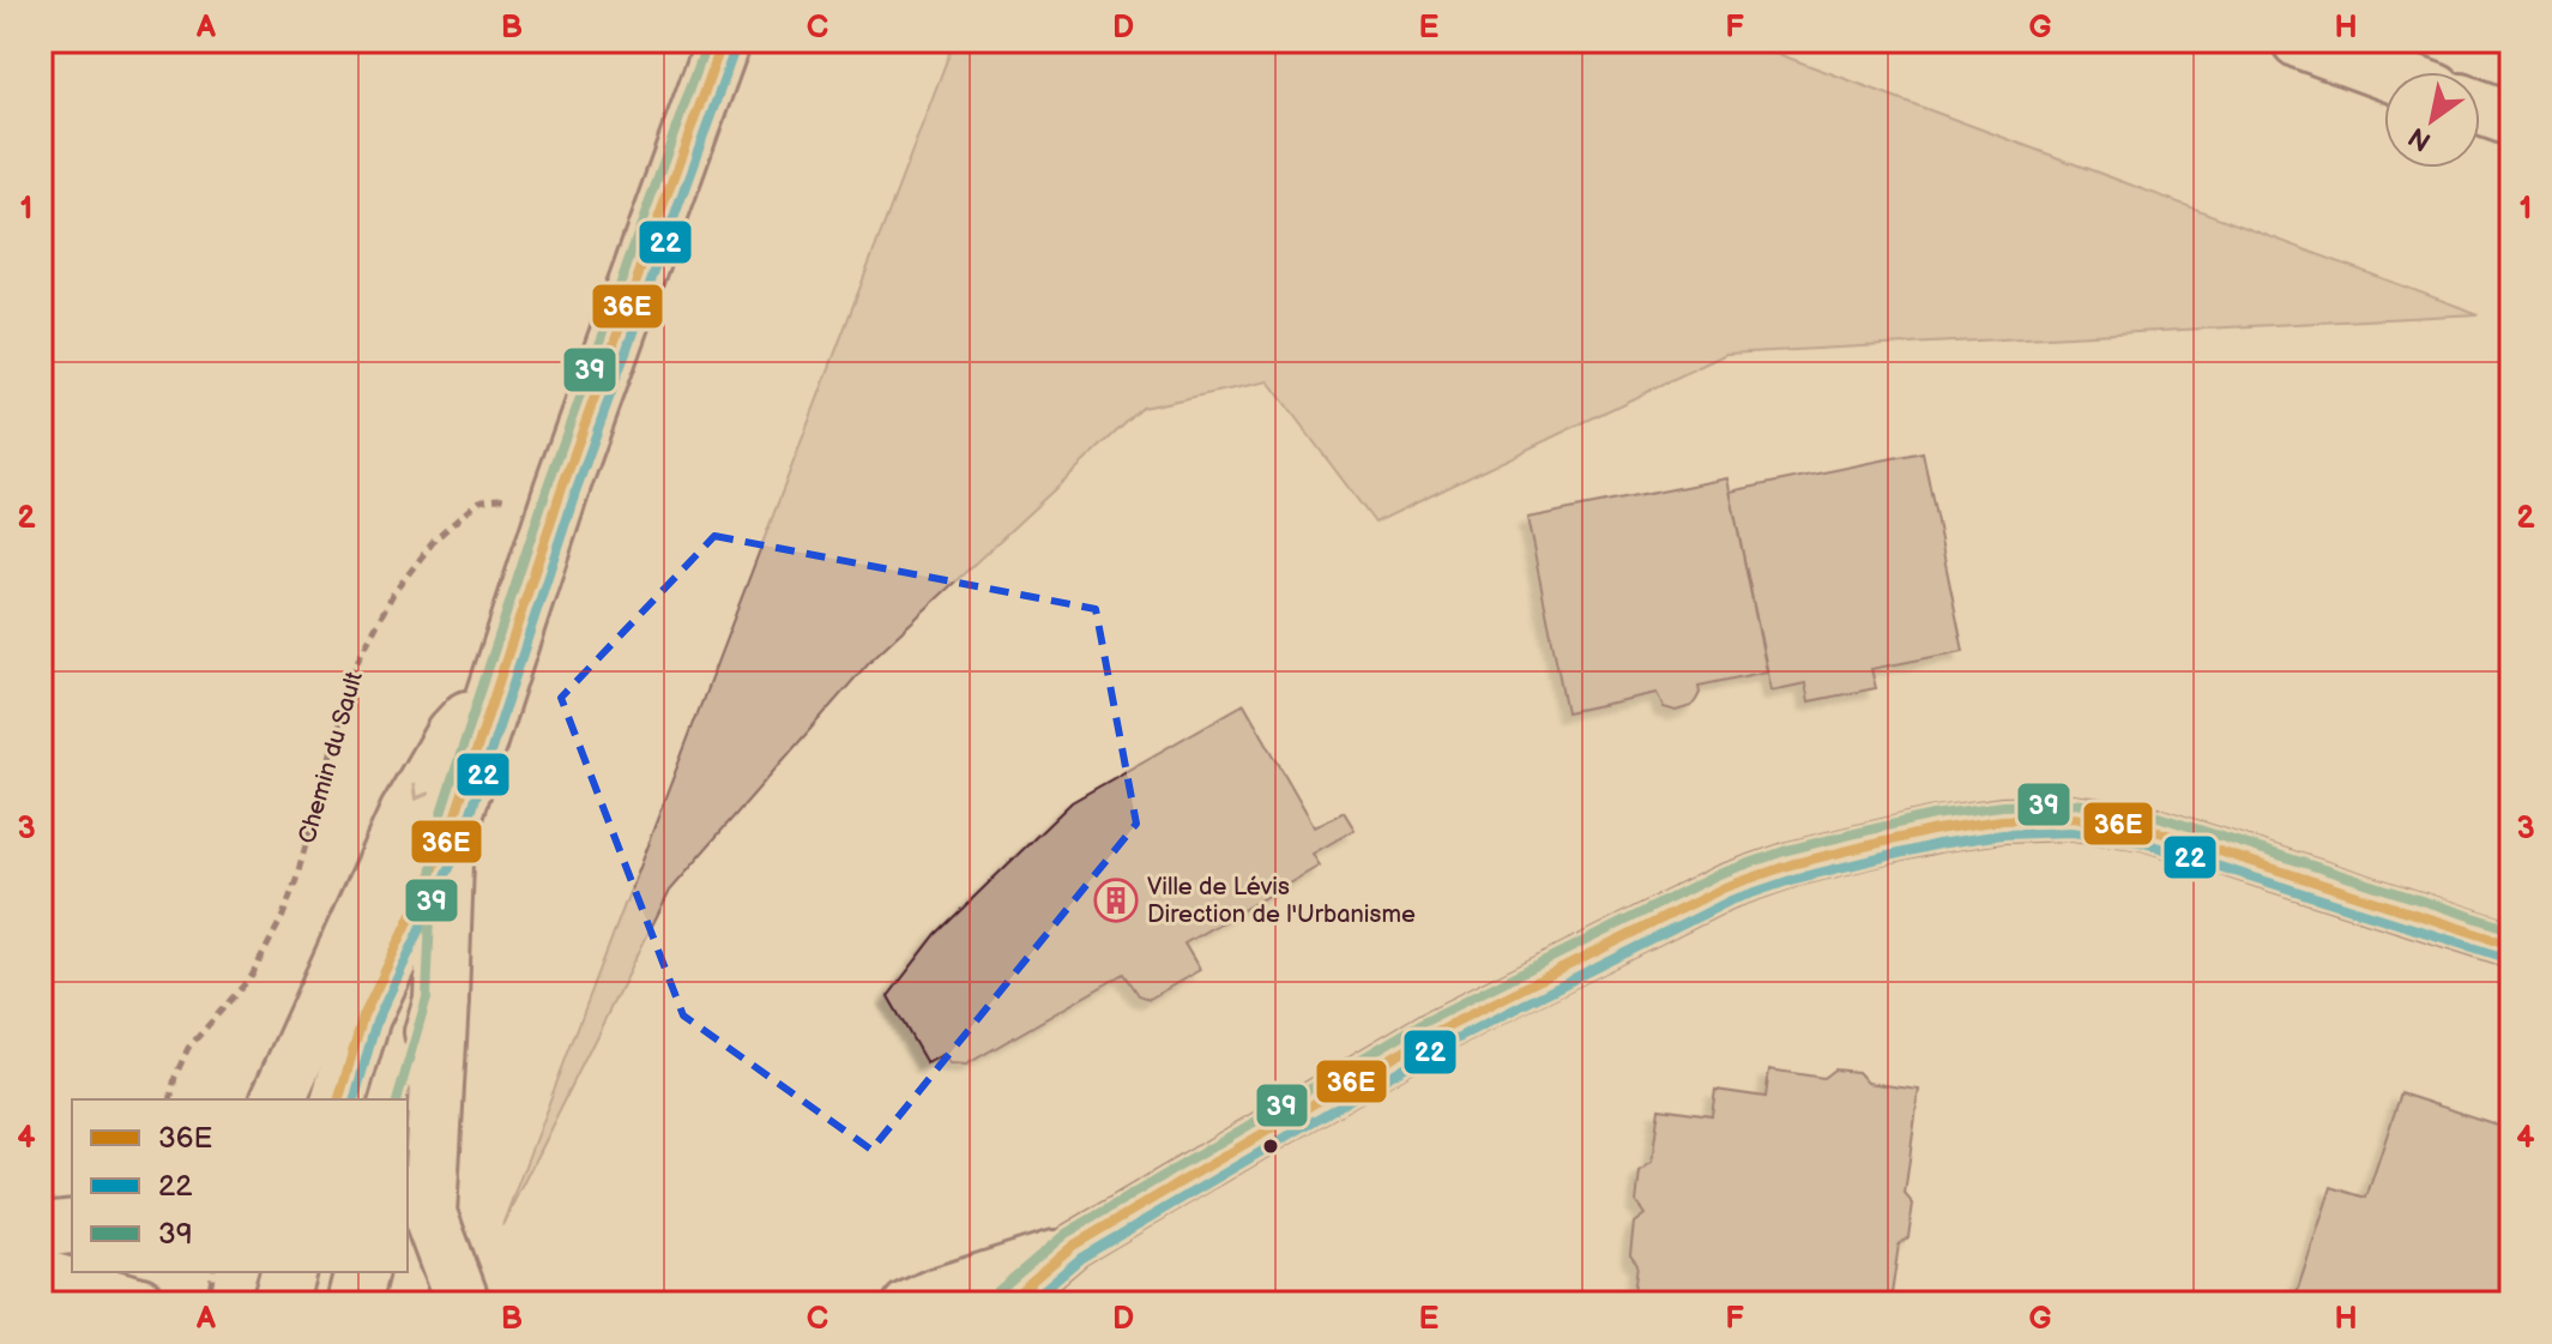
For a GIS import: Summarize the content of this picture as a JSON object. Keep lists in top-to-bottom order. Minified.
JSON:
{"streets":{"path":["Chemin du Sault"]},"places":{"building":["Ville de Lévis Direction de l'Urbanisme"]},"lines":["transit line 36E","transit line 39","transit line 22"],"legend":["36E","22","39"],"north":"bottom left","grid":{"columns":["A","B","C","D","E","F","G","H"],"rows":["1","2","3","4"]}}
